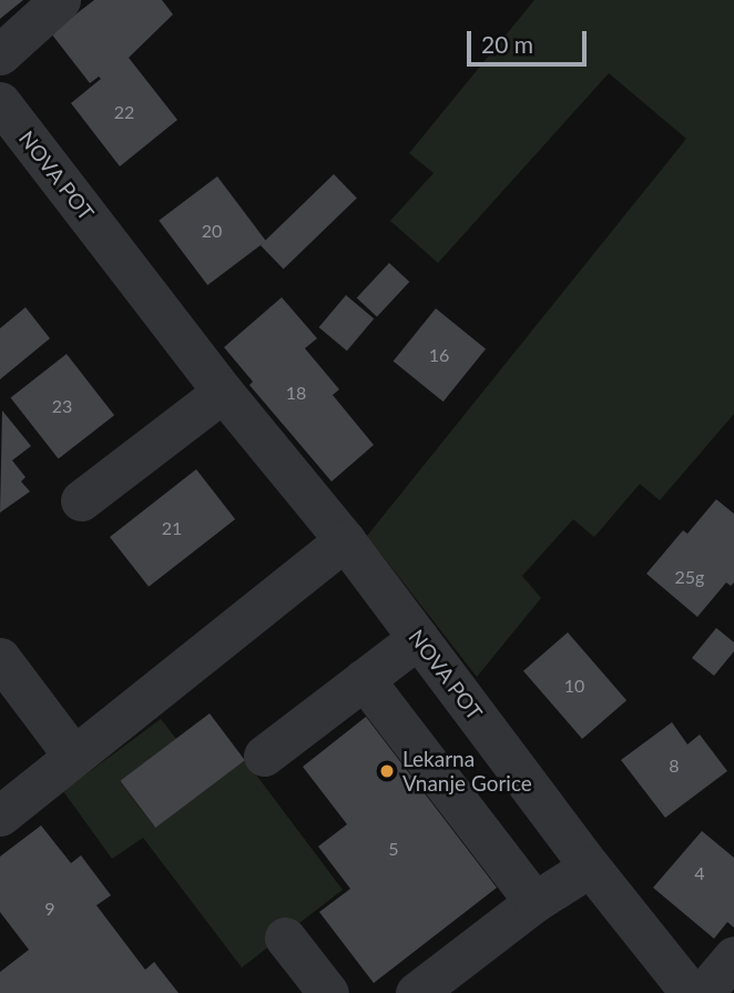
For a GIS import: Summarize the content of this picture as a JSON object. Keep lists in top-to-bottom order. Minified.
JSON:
{"streets":{"street":["NOVA POT"]},"places":["Lekarna Vnanje Gorice"],"house_numbers":["22","20","16","18","23","21","25g","10","8","5","4","9"],"scale_bar":"20 m"}
